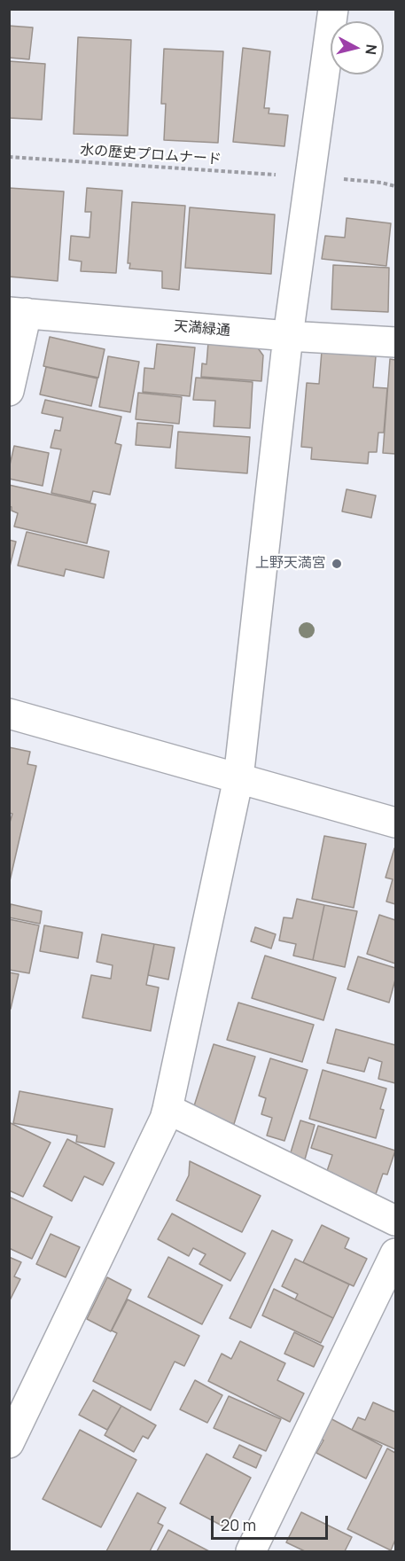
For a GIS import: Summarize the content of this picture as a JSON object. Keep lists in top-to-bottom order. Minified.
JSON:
{"streets":{"street":["天満緑通"],"path":["水の歴史プロムナード"]},"places":["上野天満宮"],"scale_bar":"20 m","north":"right"}
